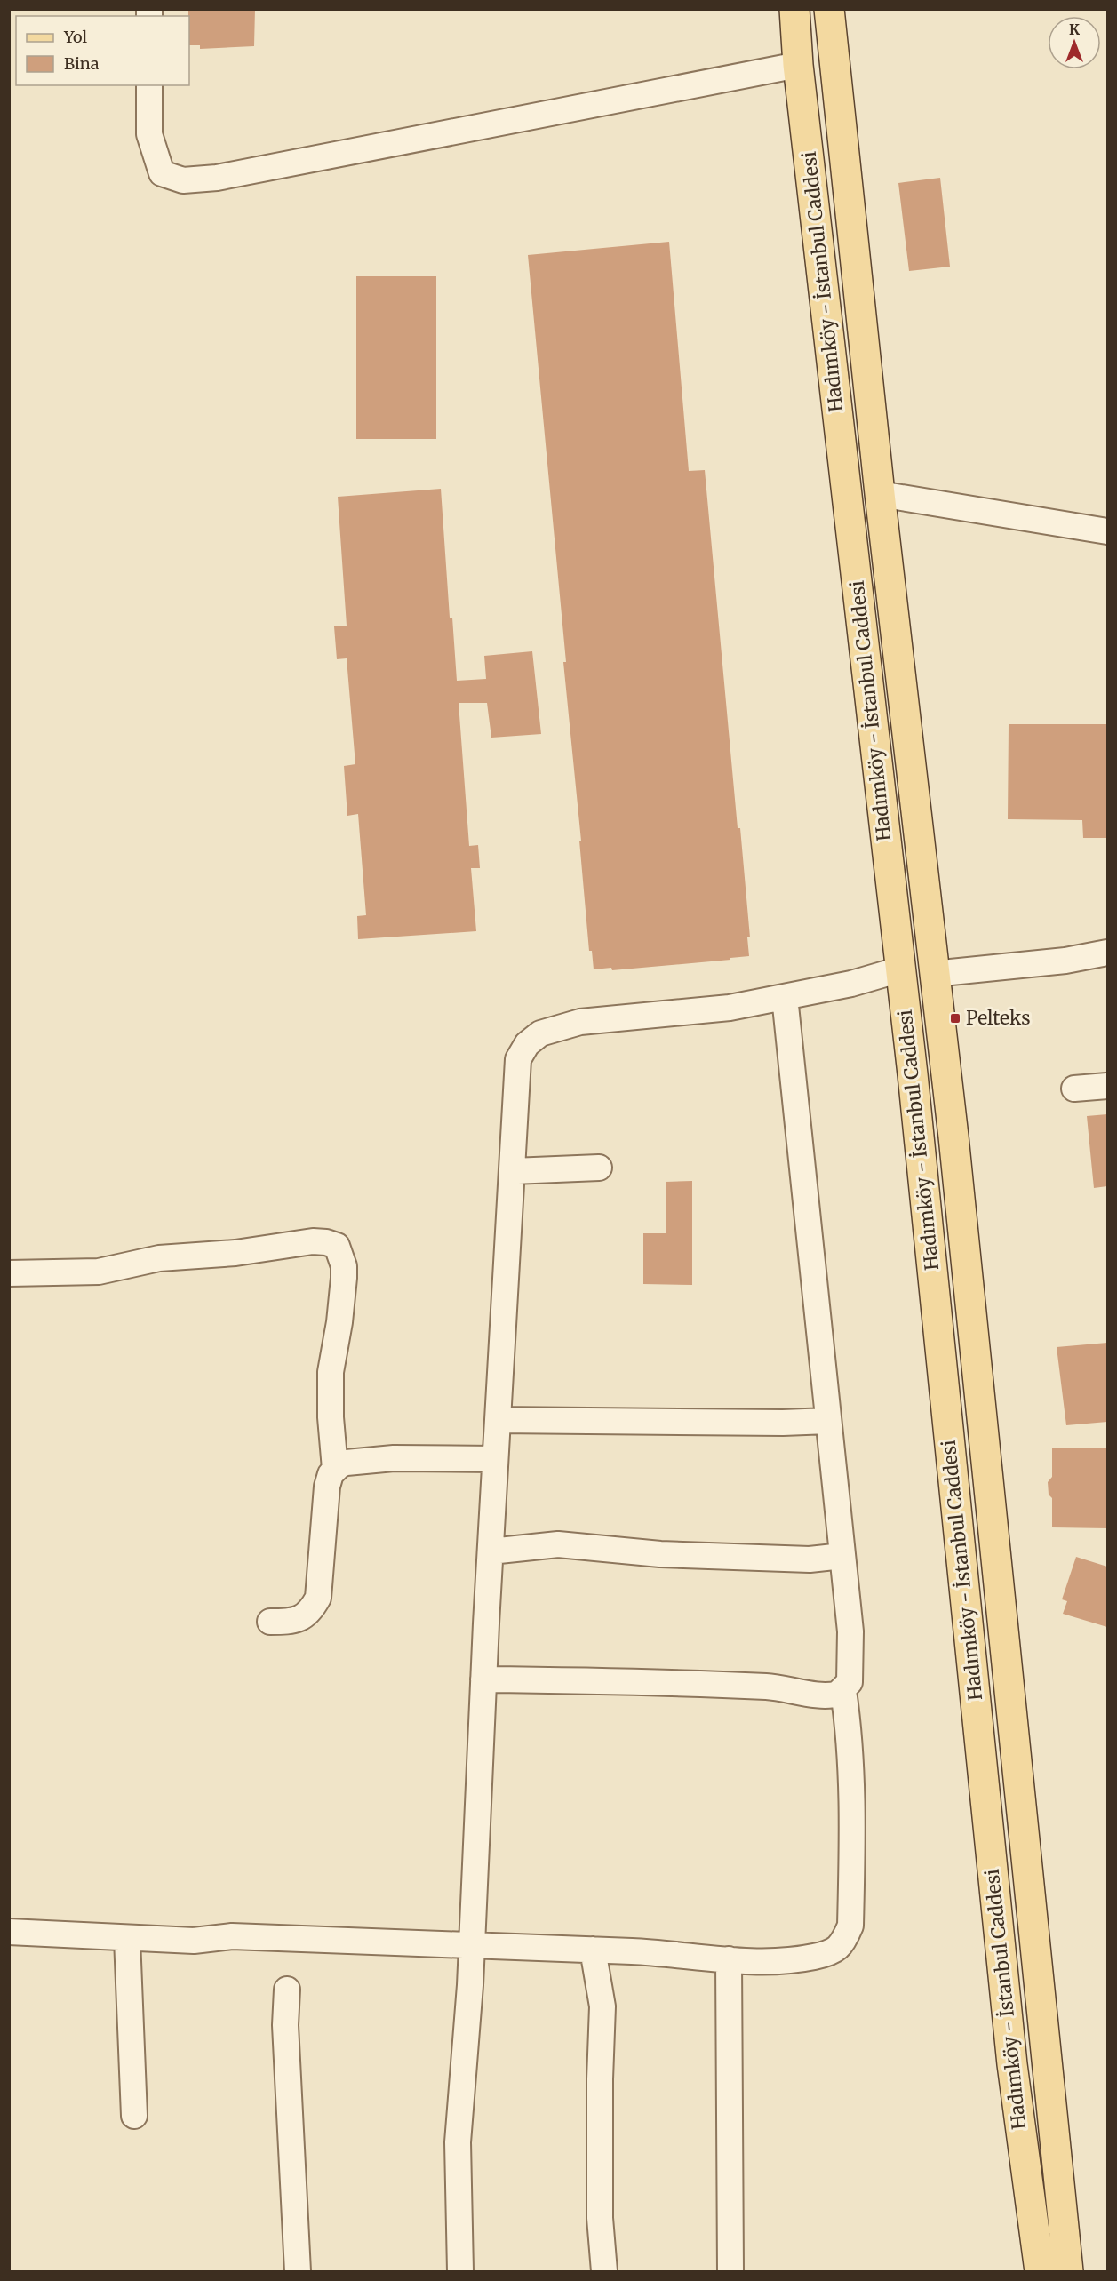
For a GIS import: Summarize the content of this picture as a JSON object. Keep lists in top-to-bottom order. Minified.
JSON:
{"streets":{"main road":["Hadımköy - İstanbul Caddesi"]},"places":{"transit":["Pelteks"]},"legend":["Yol","Bina"],"north":"top"}
